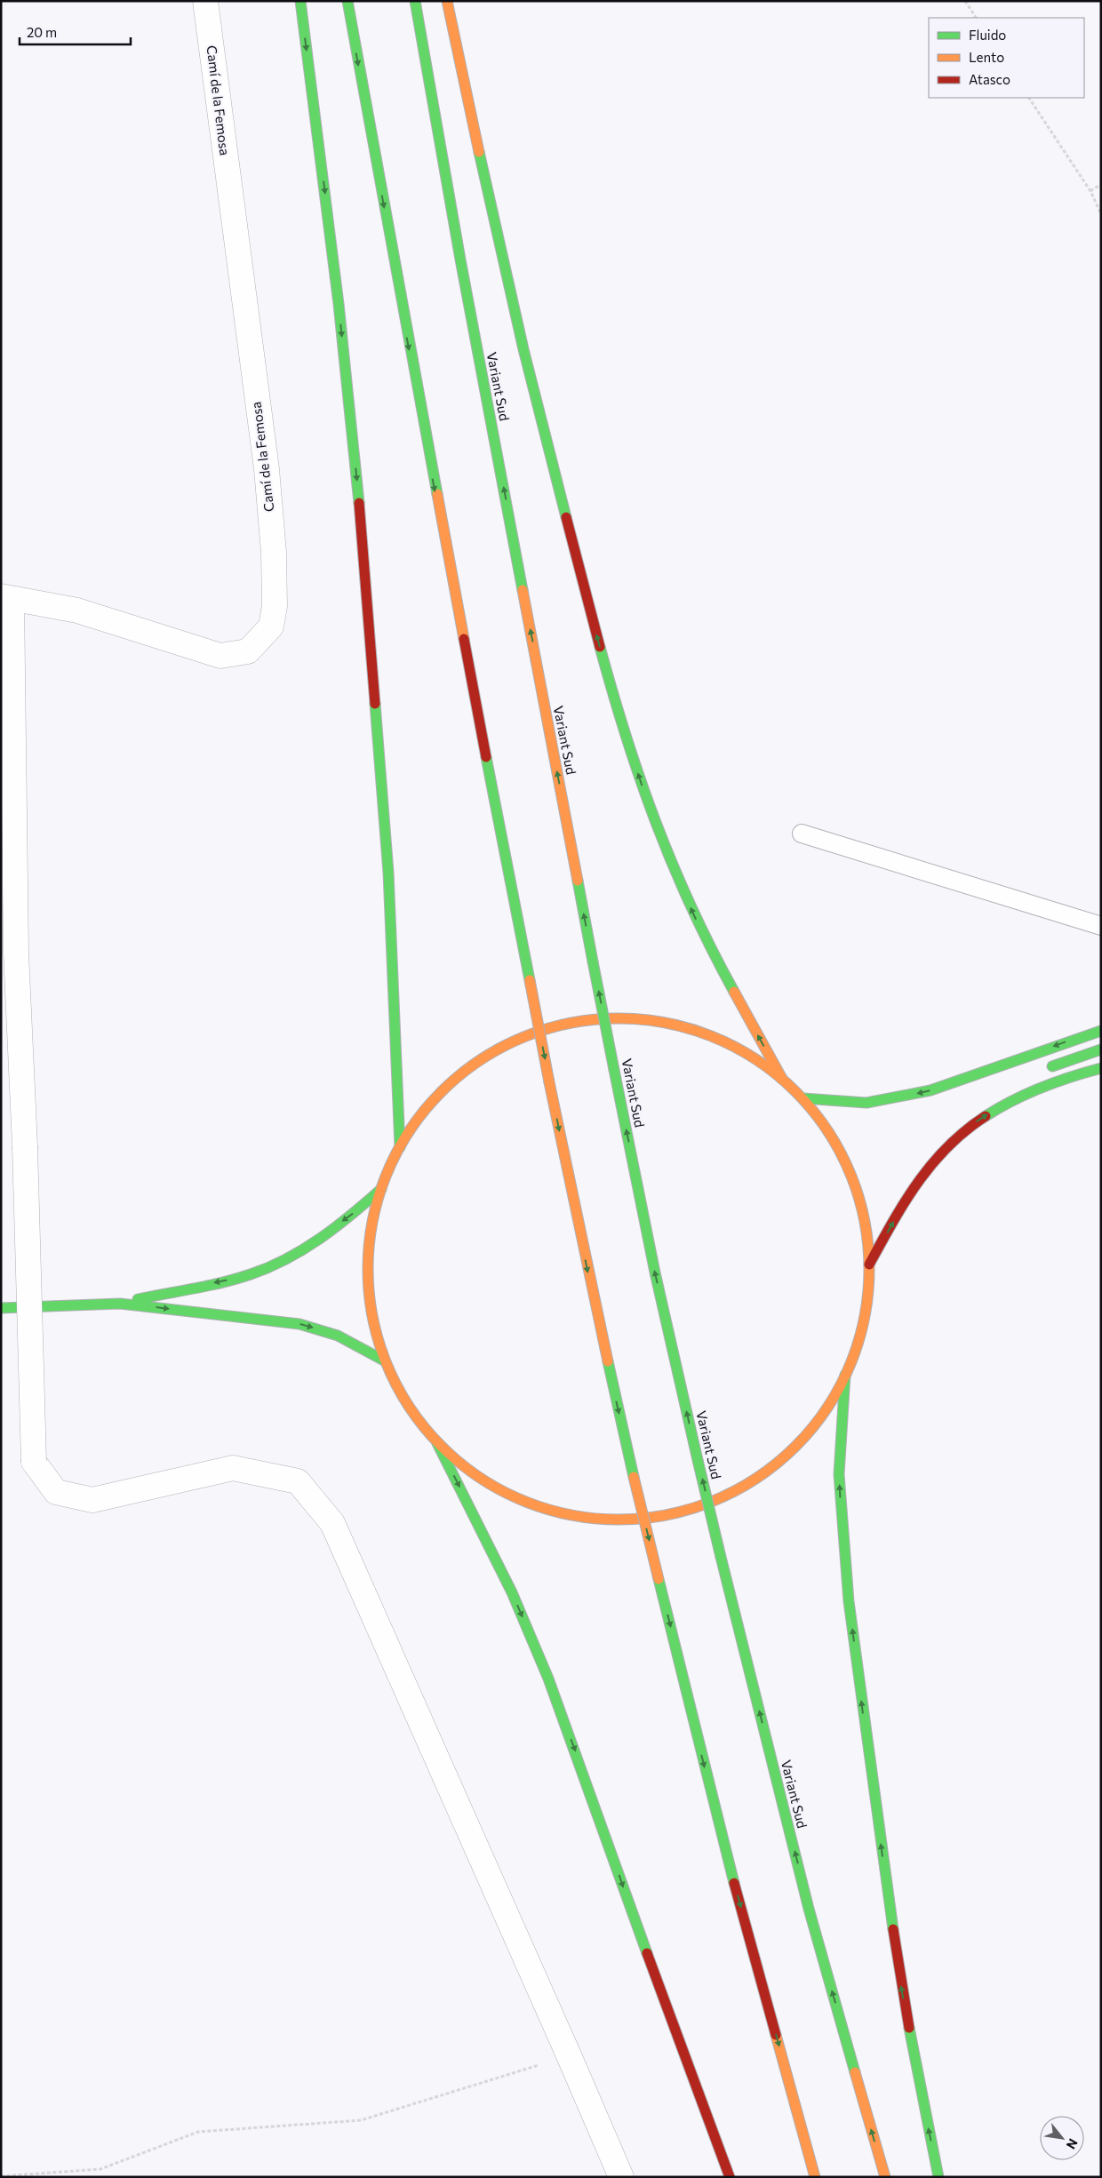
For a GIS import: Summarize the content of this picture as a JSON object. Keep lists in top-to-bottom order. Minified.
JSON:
{"streets":{"main road":["Variant Sud"],"street":["Camí de la Femosa"]},"legend":["Fluido","Lento","Atasco"],"scale_bar":"20 m","north":"bottom right"}
